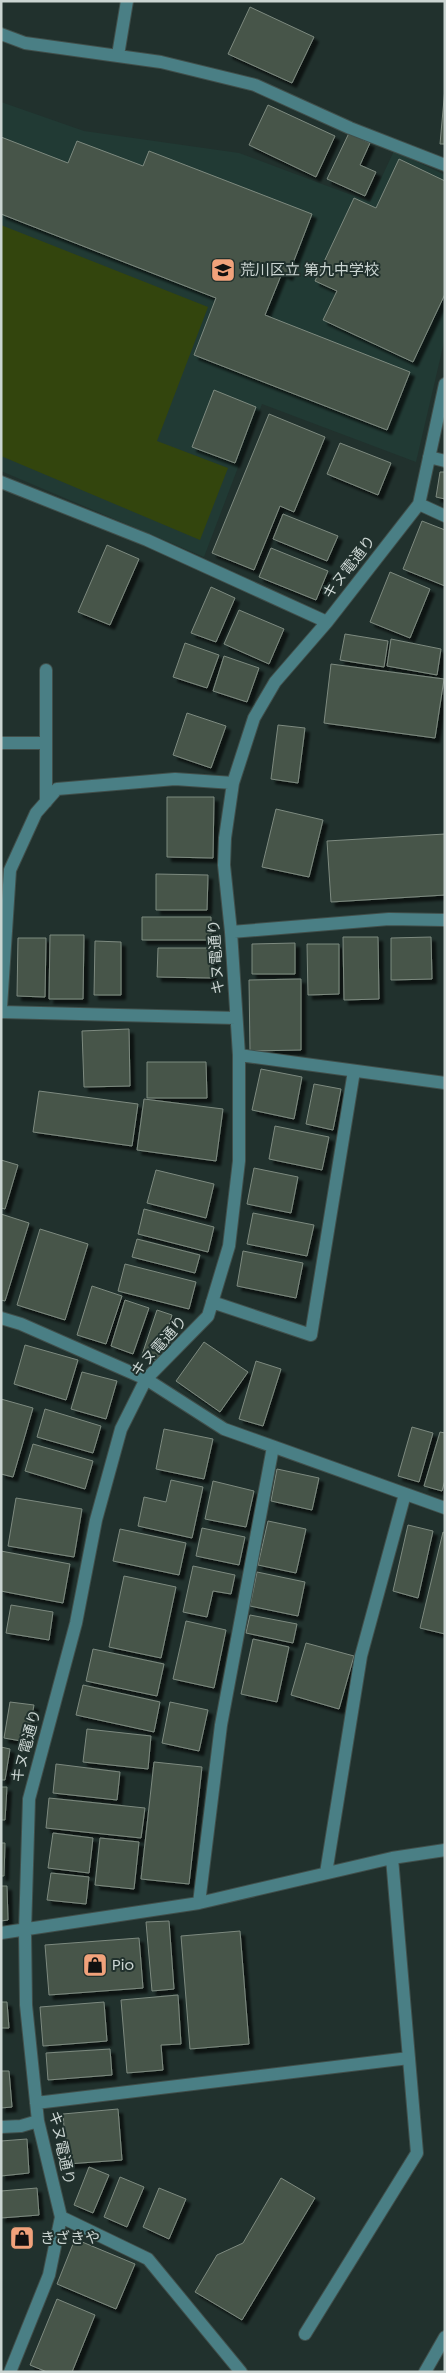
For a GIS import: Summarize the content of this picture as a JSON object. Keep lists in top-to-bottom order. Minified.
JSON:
{"streets":{"street":["キヌ電通り"]},"places":{"school or university":["荒川区立 第九中学校"],"shop":["Pio","きざきや"]}}
